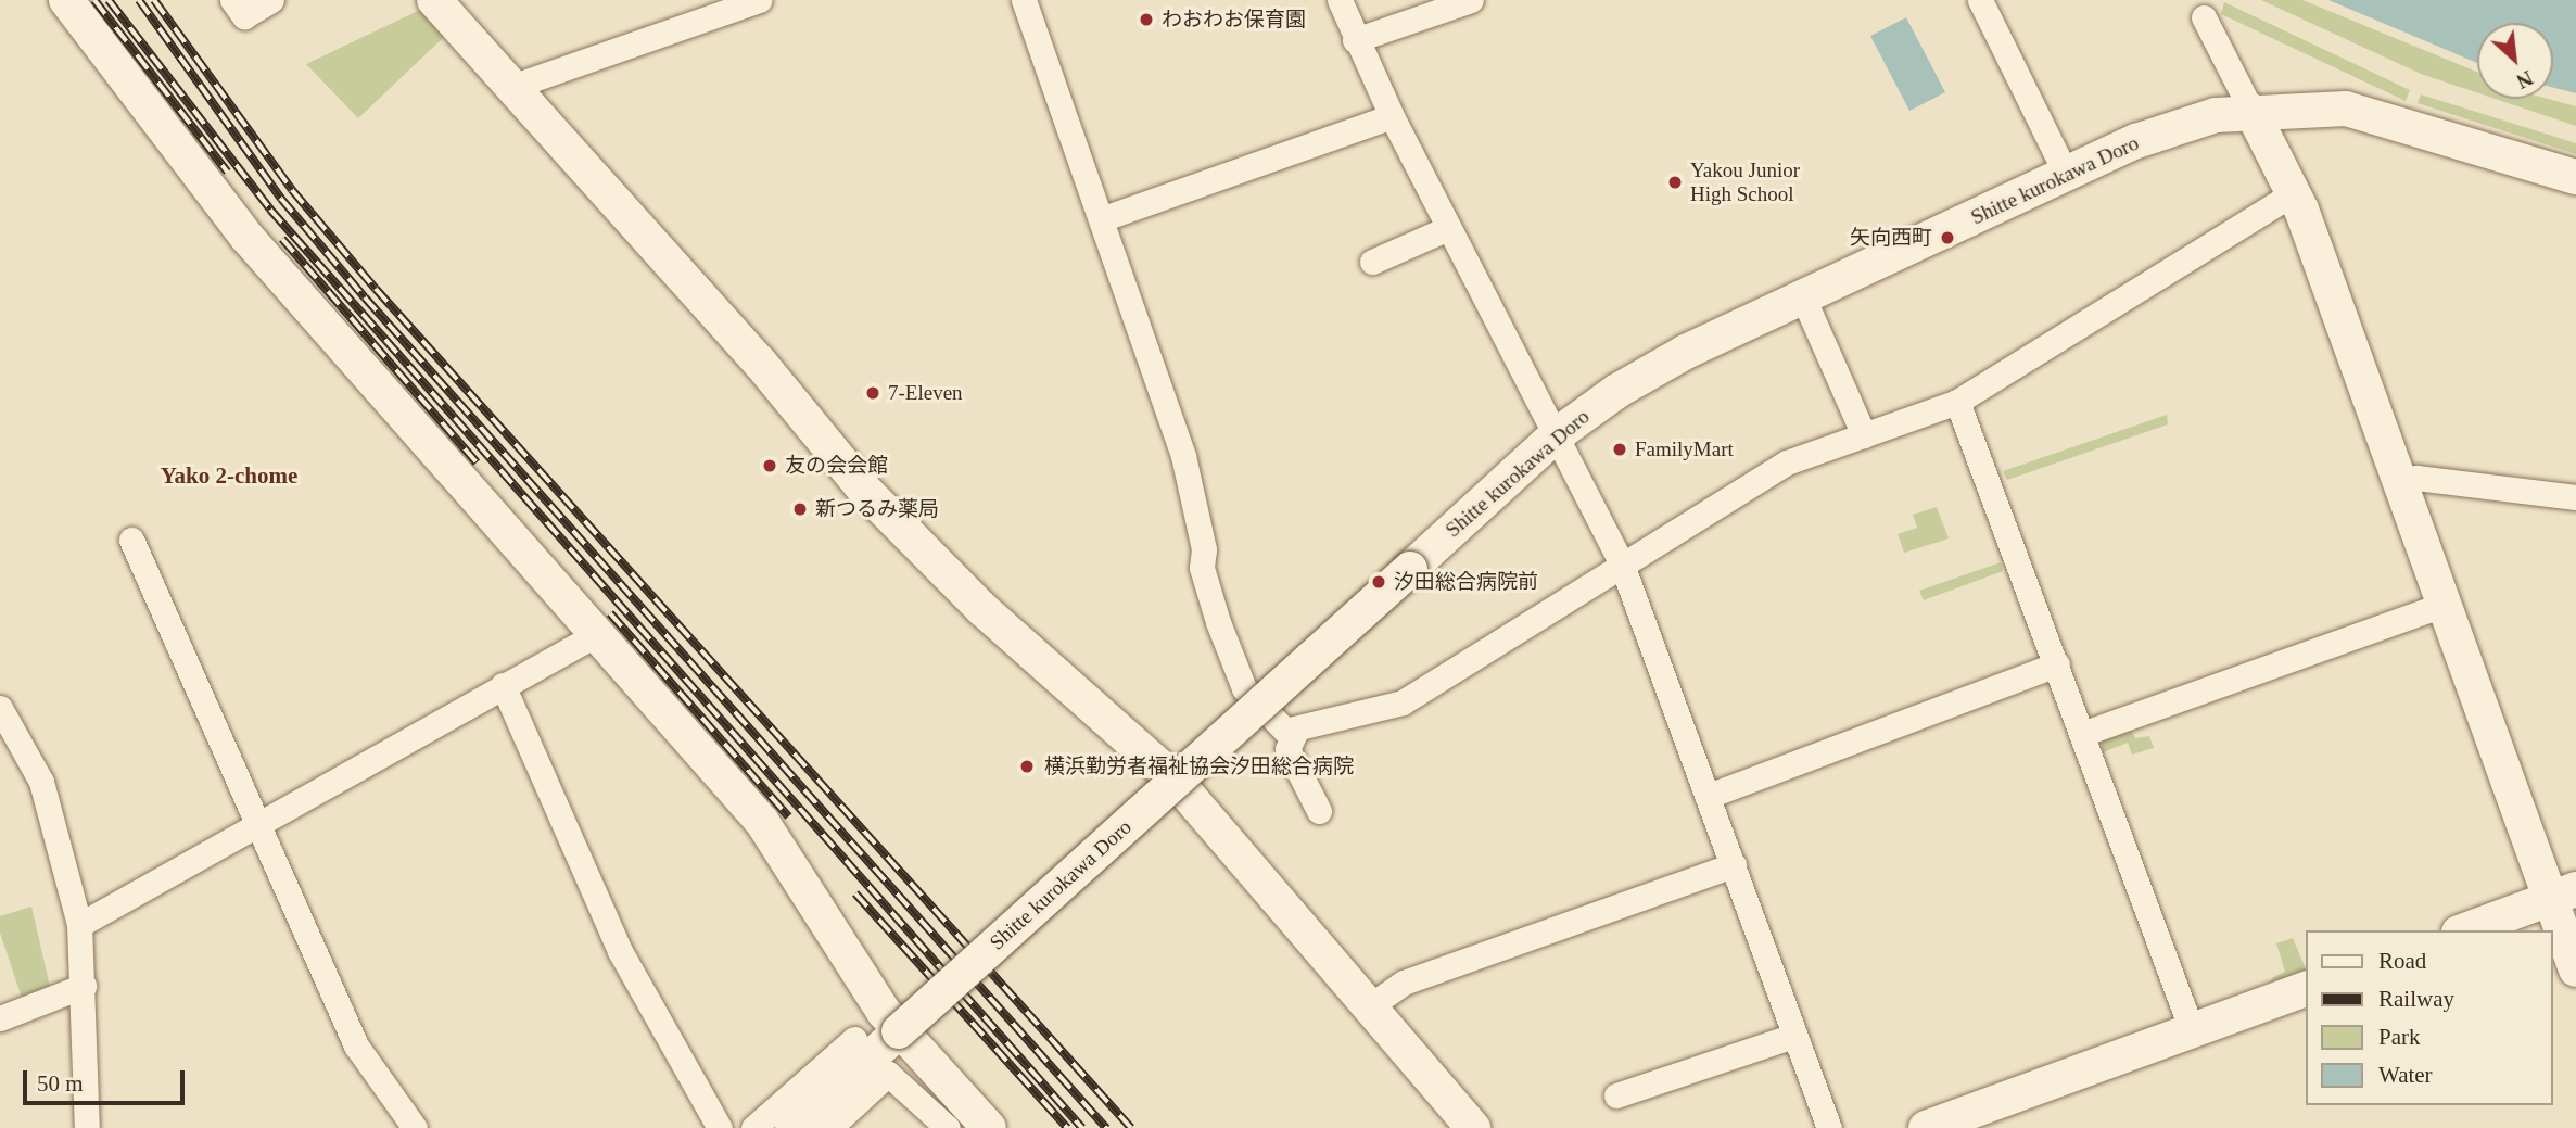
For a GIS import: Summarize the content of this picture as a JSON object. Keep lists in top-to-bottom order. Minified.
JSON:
{"streets":{"street":["Shitte kurokawa Doro"]},"districts":["Yako 2-chome"],"places":["わおわお保育園","Yakou Junior High School","矢向西町","7-Eleven","FamilyMart","友の会会館","新つるみ薬局","汐田総合病院前","横浜勤労者福祉協会汐田総合病院"],"legend":["Road","Railway","Park","Water"],"scale_bar":"50 m","north":"bottom right"}
